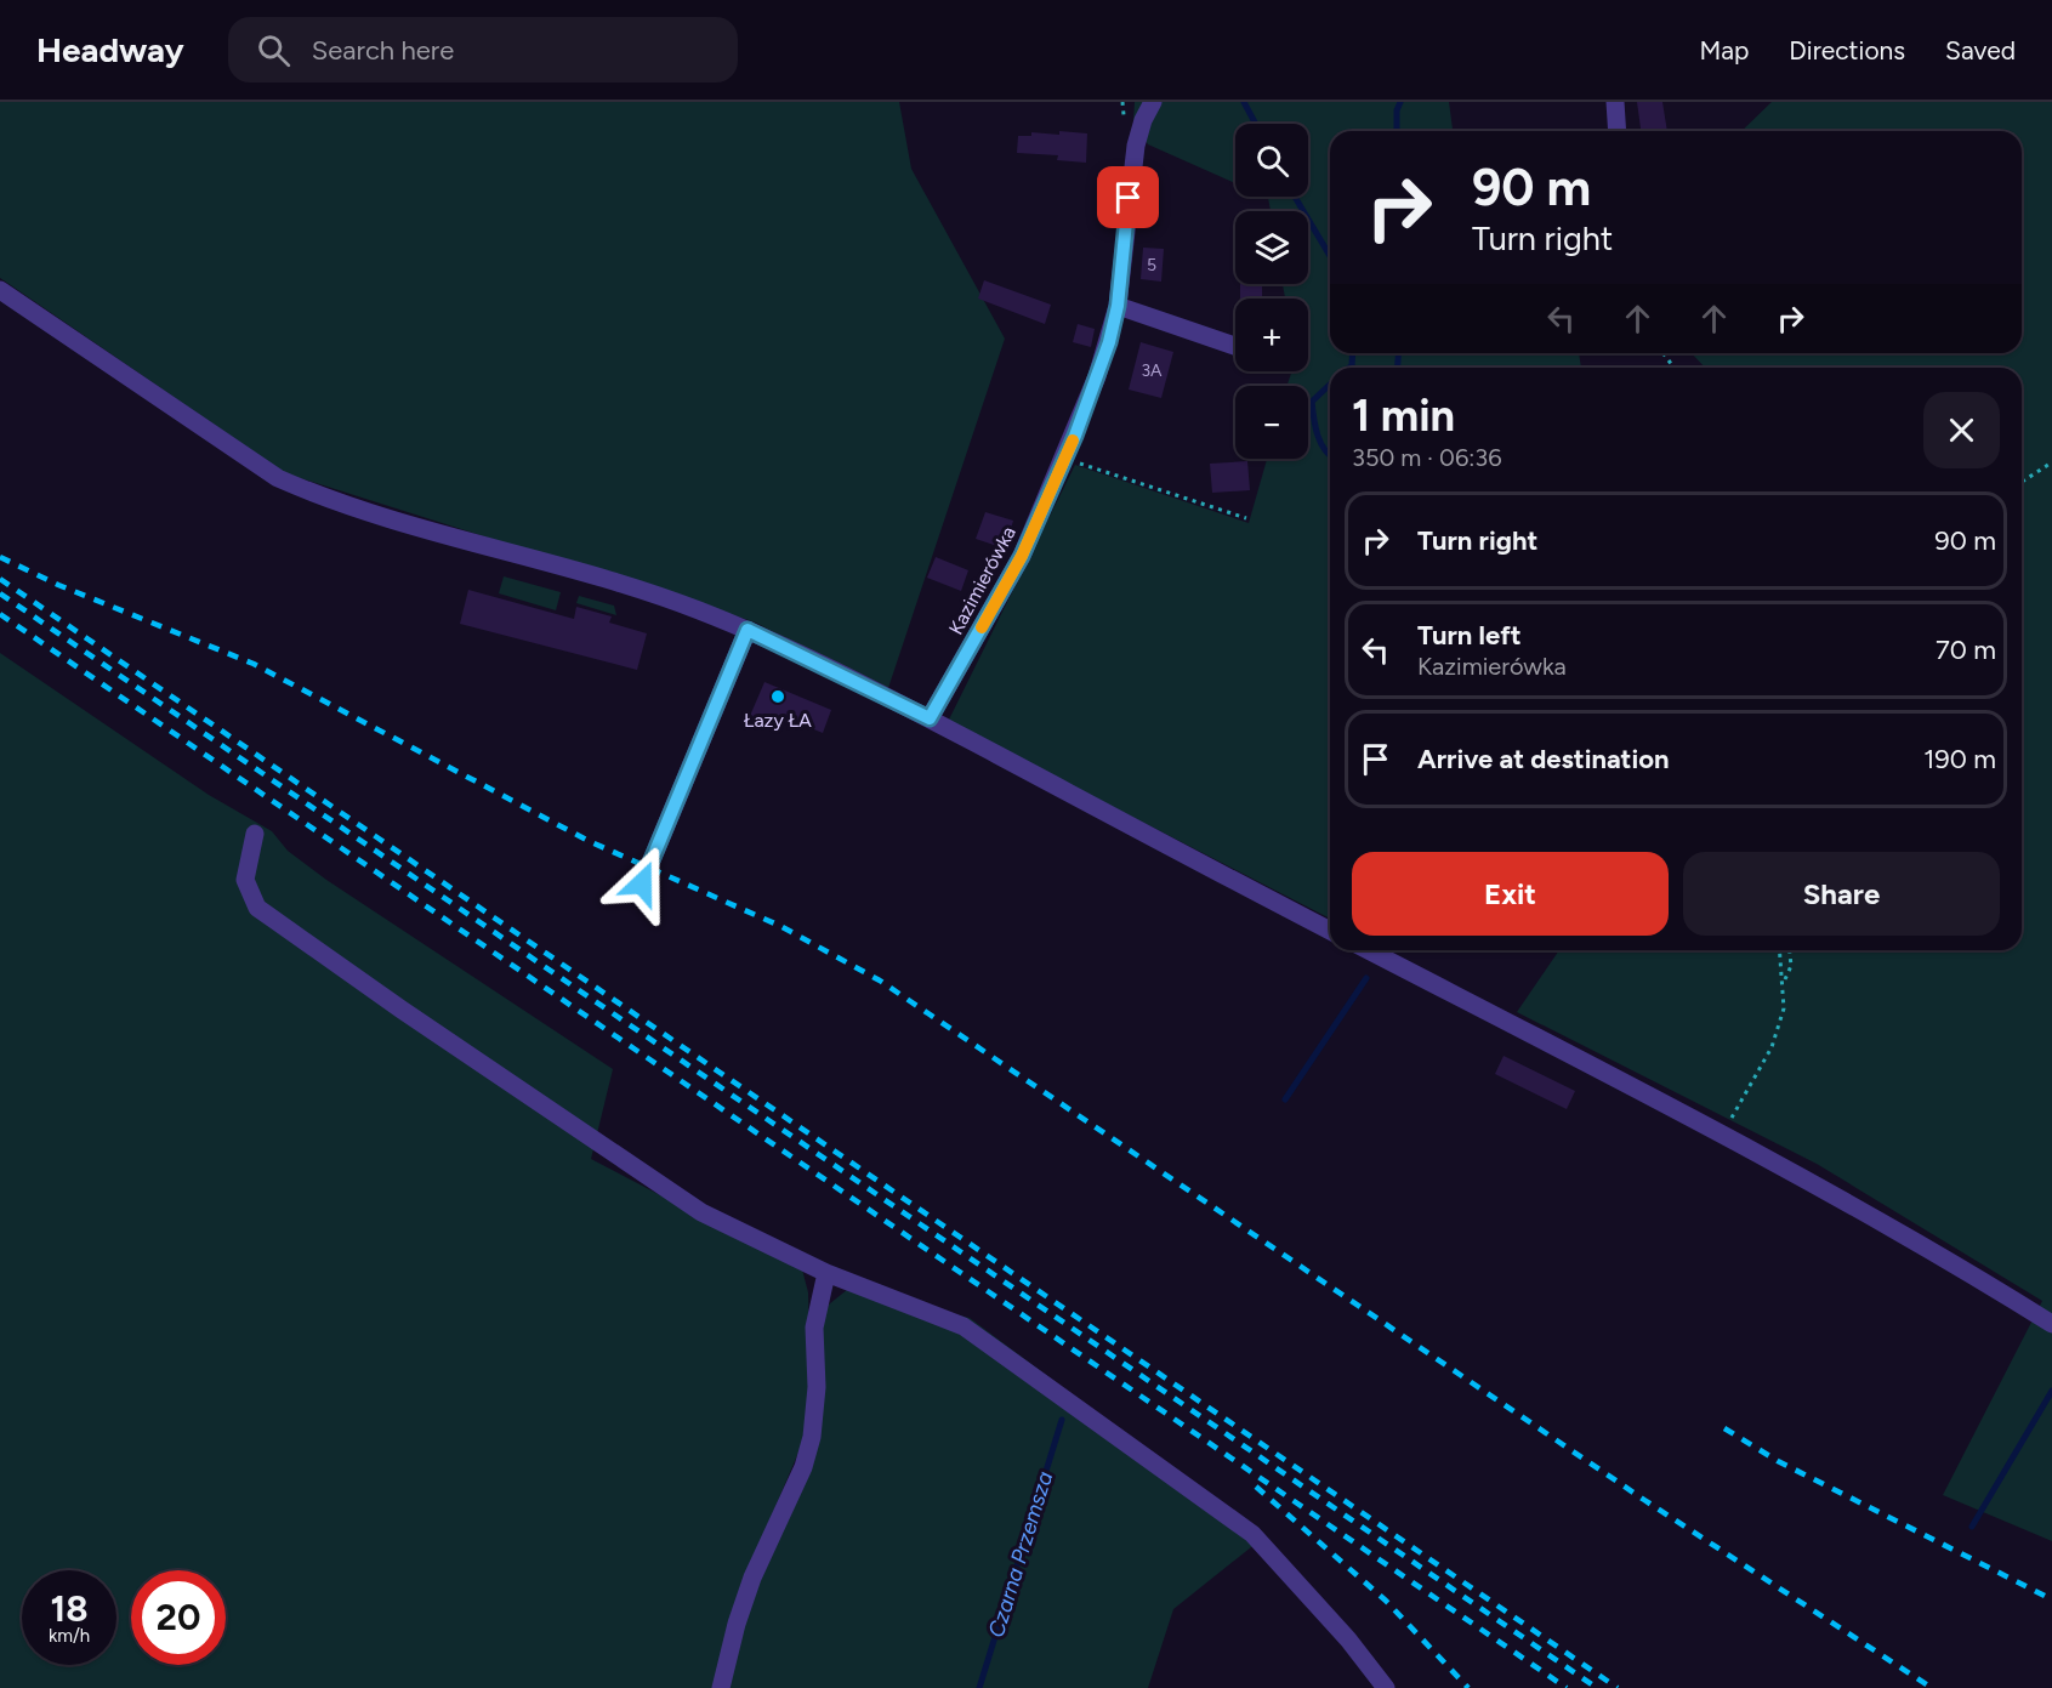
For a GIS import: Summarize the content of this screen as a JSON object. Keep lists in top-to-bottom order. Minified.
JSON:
{"streets":{"street":["Kazimierówka"]},"water":["Czarna Przemsza"],"places":["Łazy ŁA"],"house_numbers":["5","3A"],"page":{"header":"Headway","search":"Search here","nav":["Map","Directions","Saved"],"map_buttons":["+","−"],"turn":["90 m","Turn right"],"heading":["1 min","350 m · 06:36"],"list":[{"name":"Turn right","value":"90 m"},{"name":"Turn left","note":"Kazimierówka","value":"70 m"},{"name":"Arrive at destination","value":"190 m"}],"buttons":["Exit","Share"],"speed":"18 km/h","limit":"20"}}
